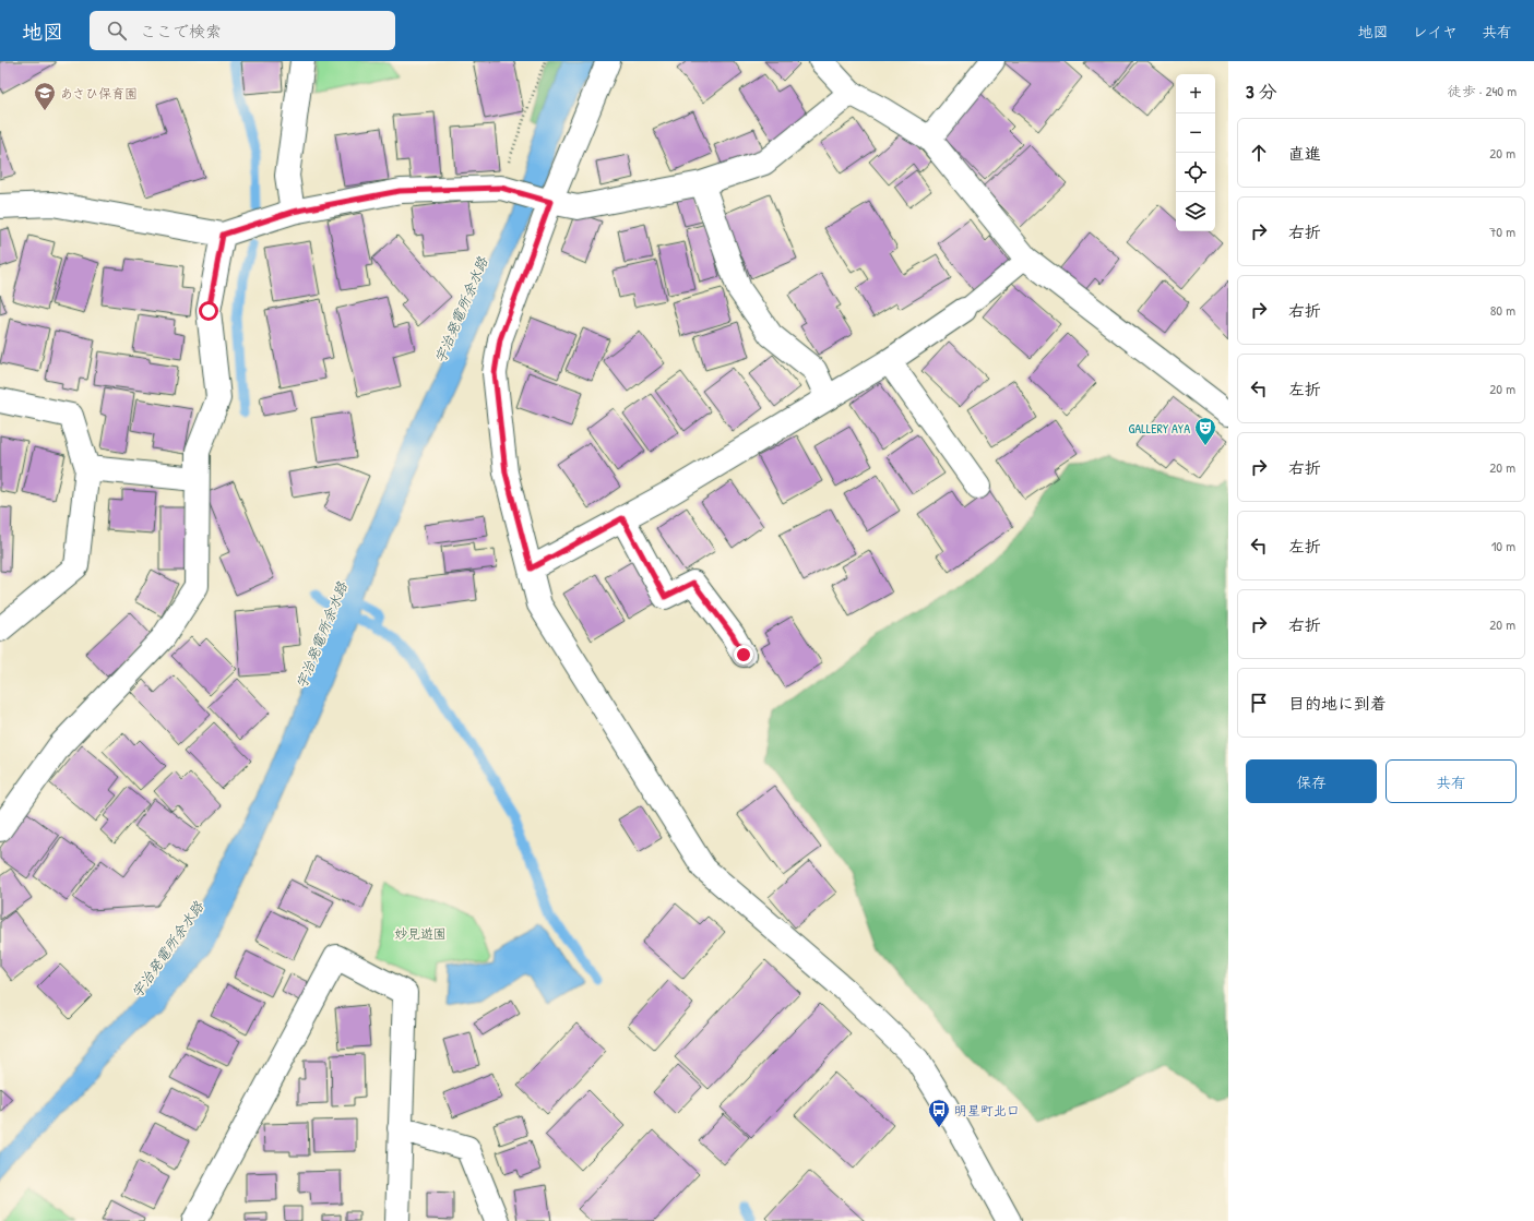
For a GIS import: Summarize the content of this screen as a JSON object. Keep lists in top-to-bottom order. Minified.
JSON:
{"water":["宇治発電所余水路"],"parks":["妙見遊園"],"places":{"school or university":["あさひ保育園"],"theatre":["GALLERY AYA"],"bus stop":["明星町北口"]},"page":{"header":"地図","search":"ここで検索","nav":["地図","レイヤ","共有"],"heading":["3 分","徒歩 · 240 m"],"map_buttons":["+","−"],"list":[["直進","20 m"],["右折","70 m"],["右折","80 m"],["左折","20 m"],["右折","20 m"],["左折","10 m"],["右折","20 m"],"目的地に到着"],"buttons":["保存","共有"]}}
